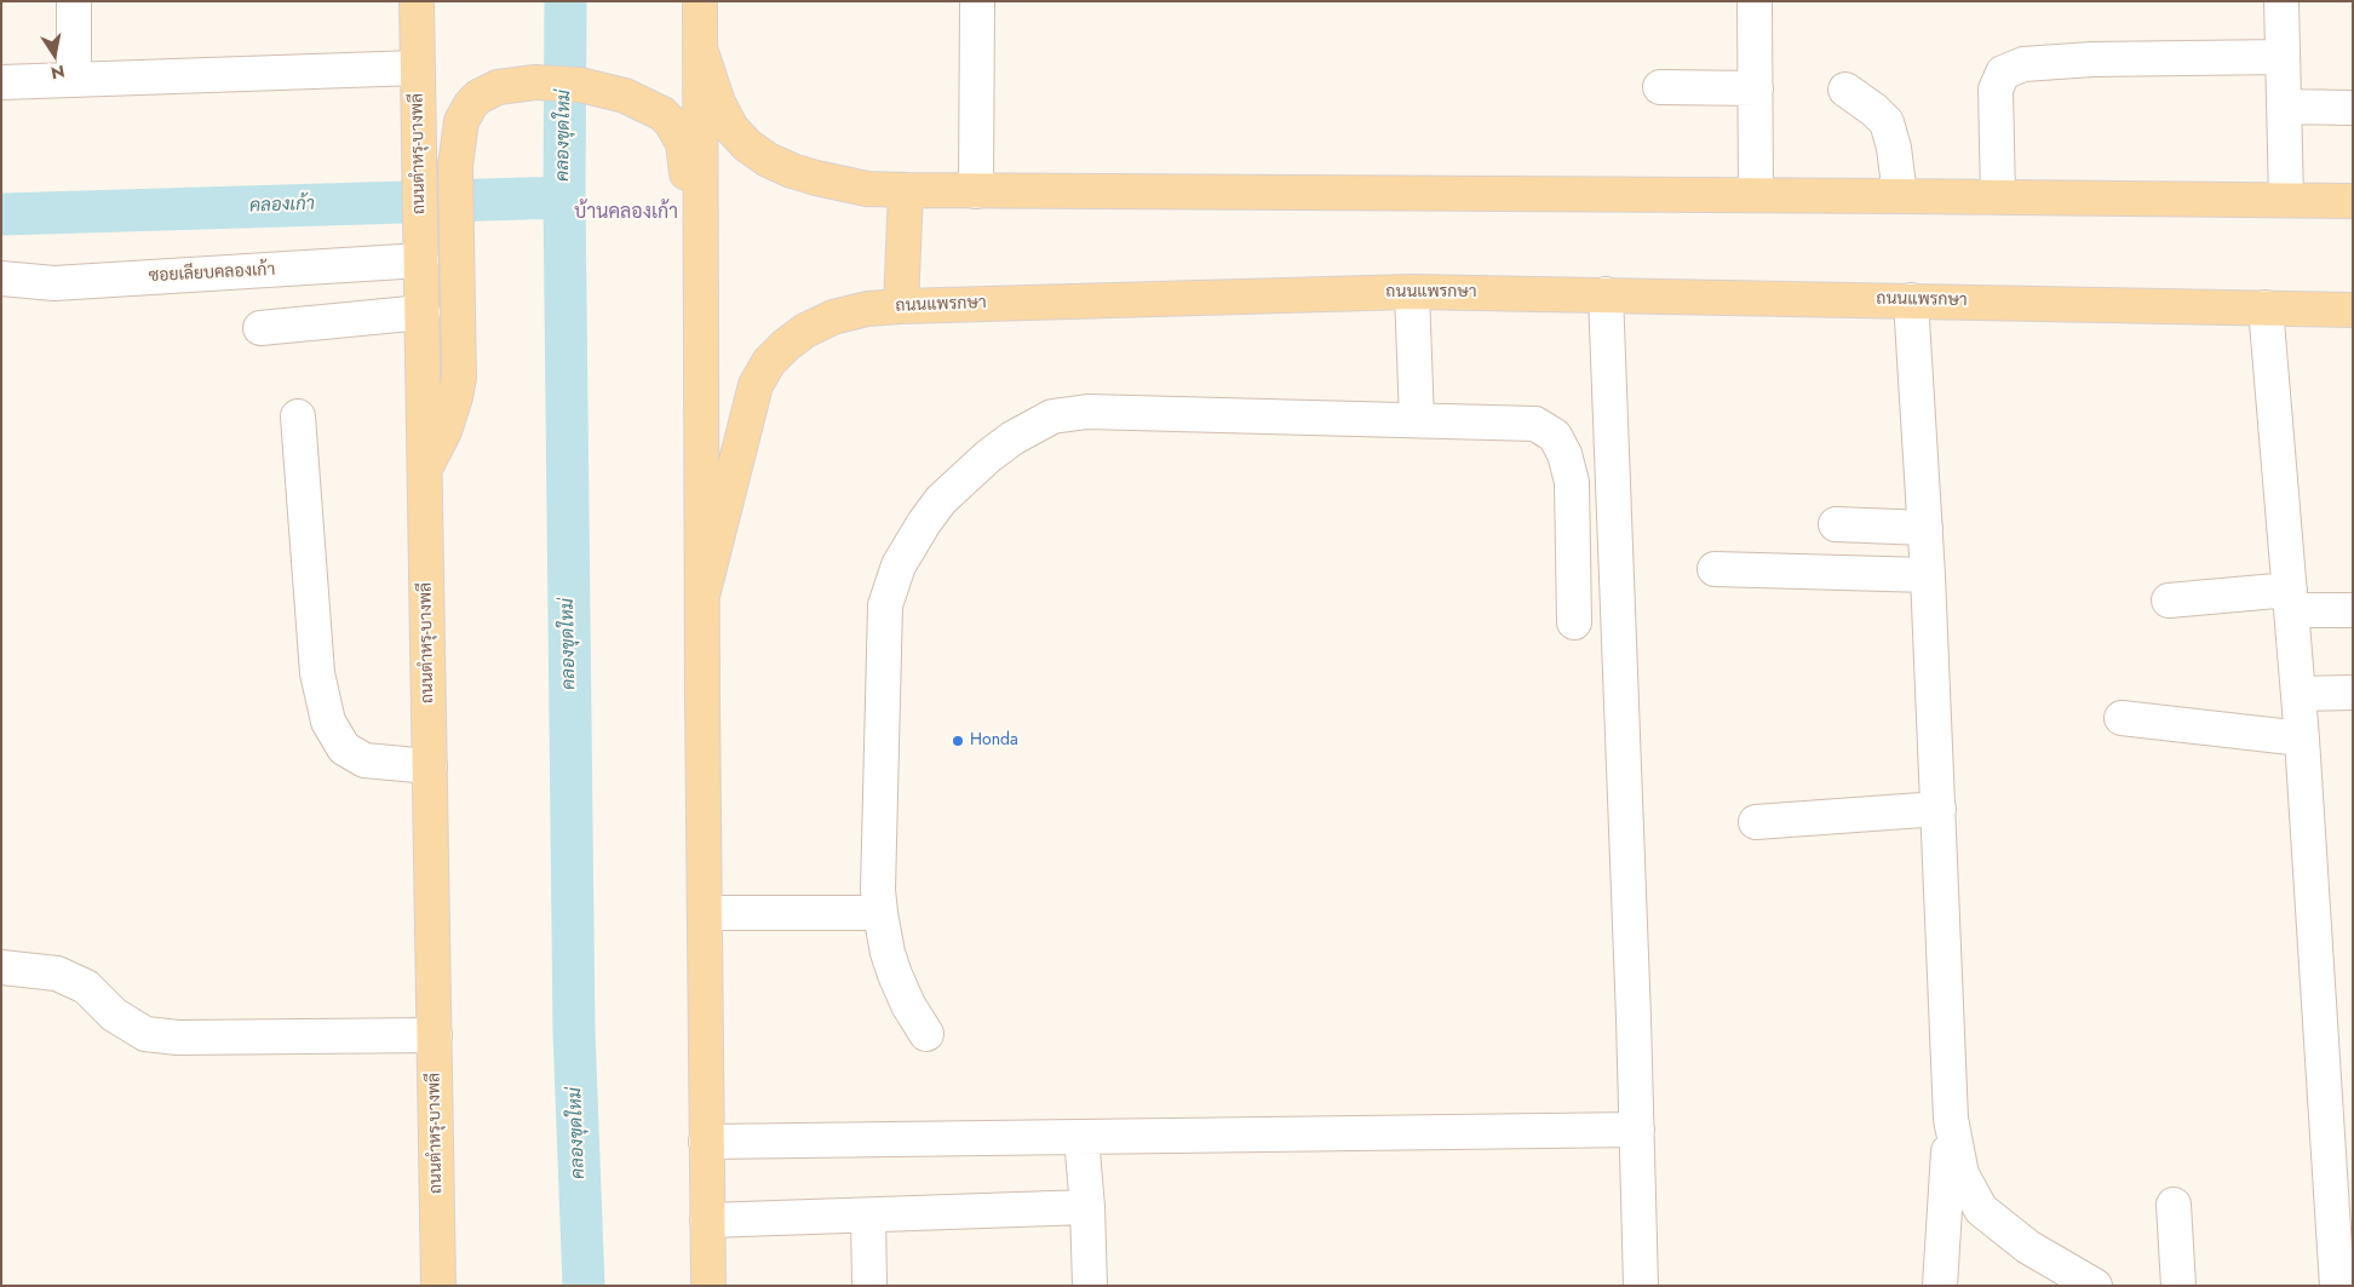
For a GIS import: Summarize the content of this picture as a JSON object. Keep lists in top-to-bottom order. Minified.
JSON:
{"streets":{"main road":["ถนนตำหรุ-บางพลี","ถนนแพรกษา"],"street":["ซอยเลียบคลองเก้า"]},"crossings":[["ถนนตำหรุ-บางพลี","ซอยเลียบคลองเก้า"]],"districts":["บ้านคลองเก้า"],"water":["คลองขุดใหม่","คลองเก้า"],"places":["Honda"],"north":"bottom"}
